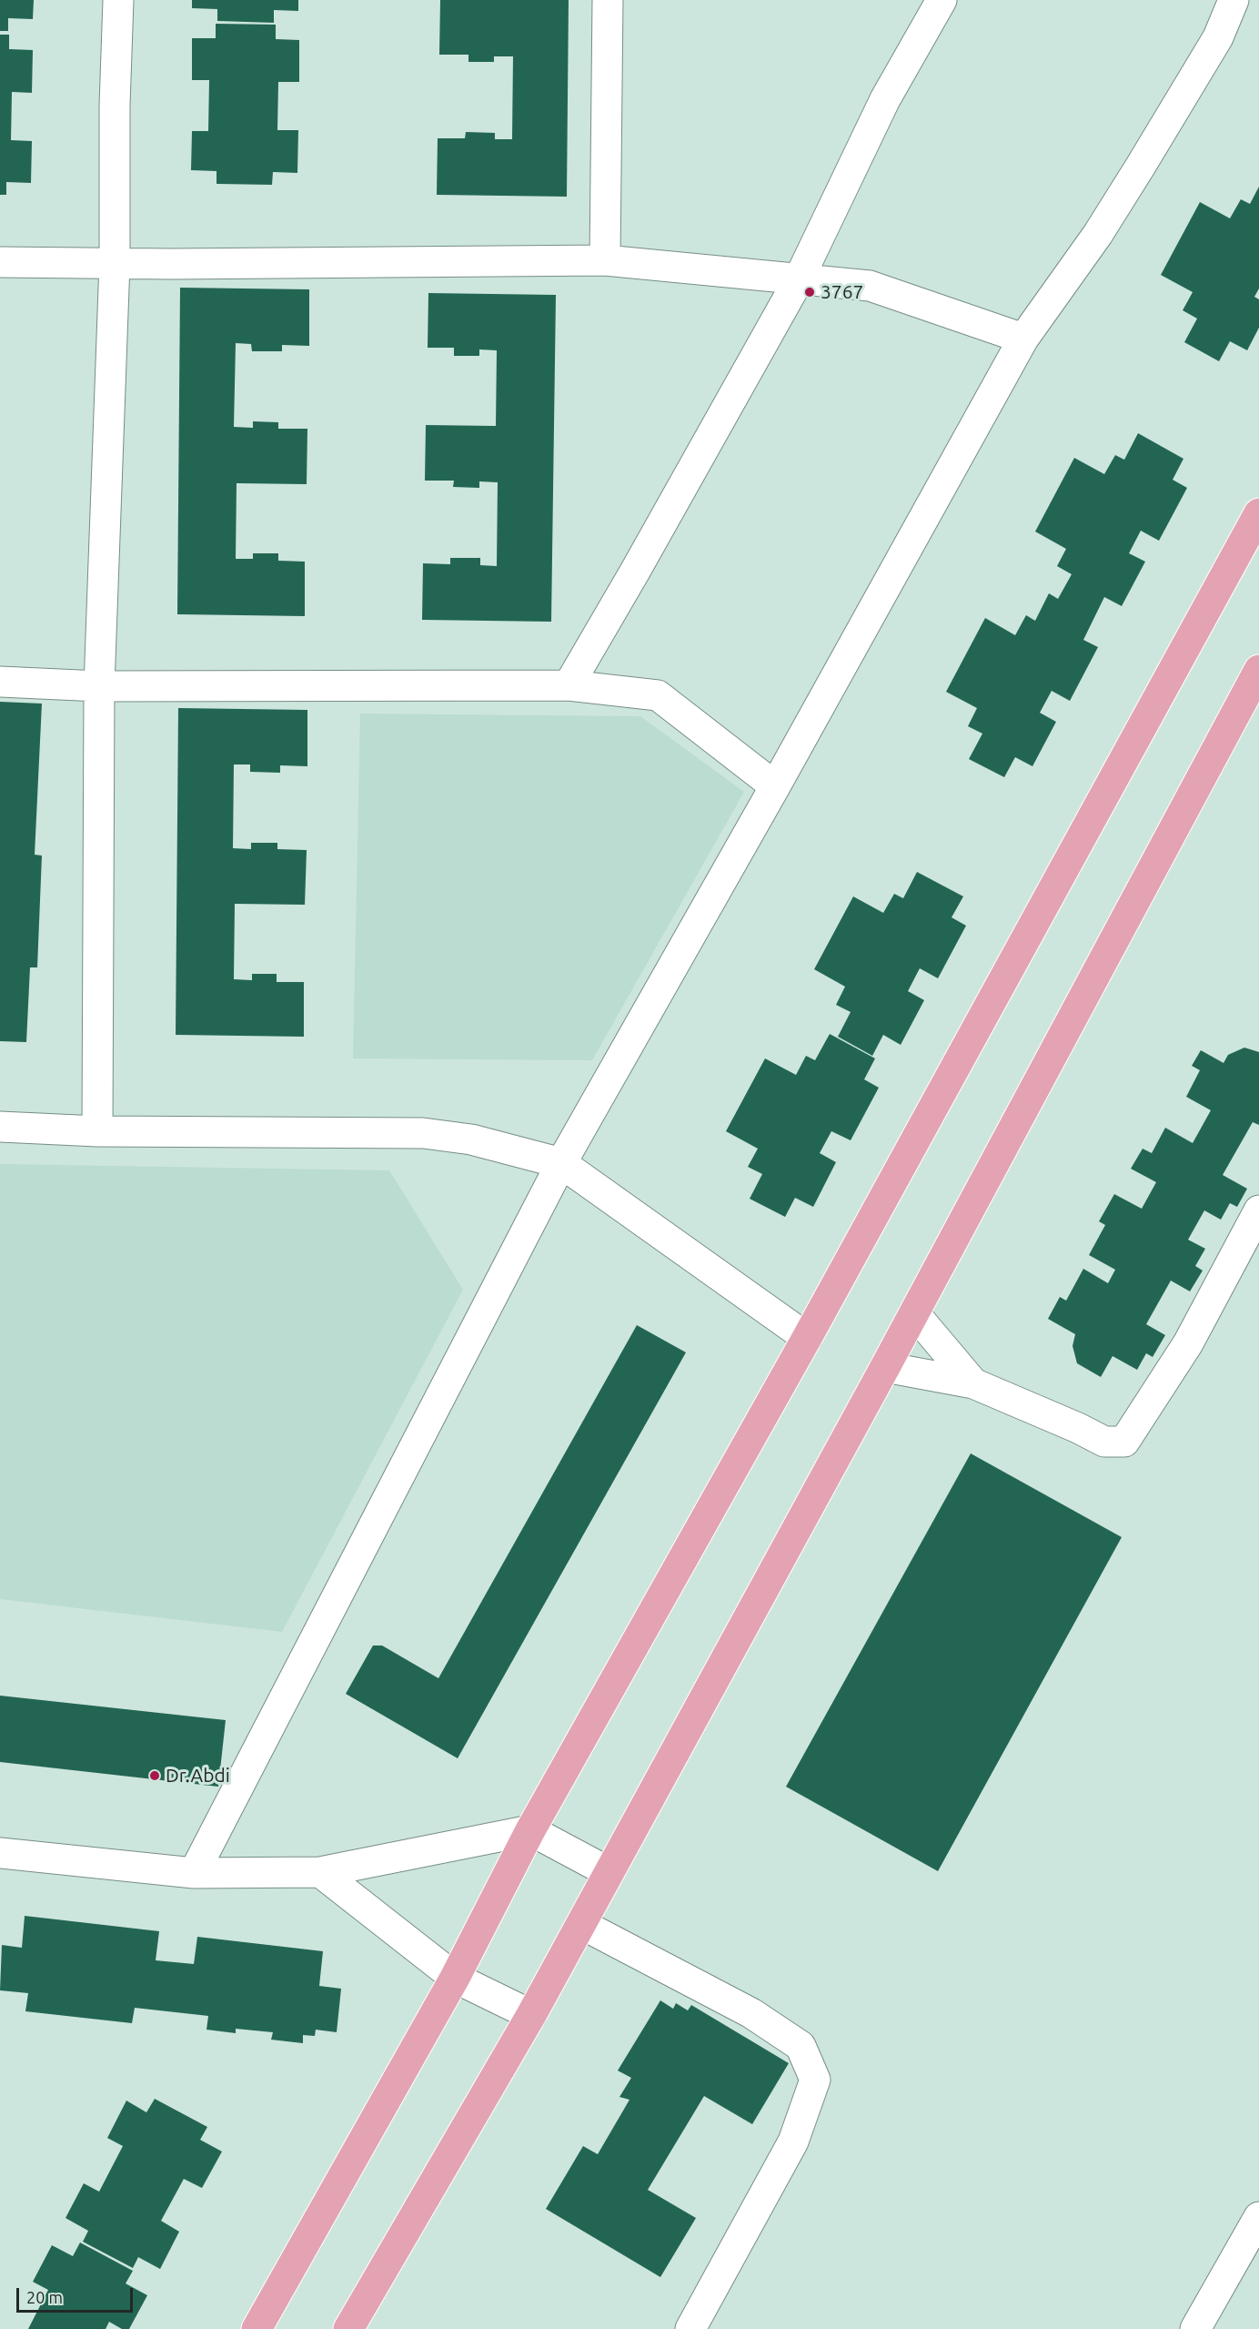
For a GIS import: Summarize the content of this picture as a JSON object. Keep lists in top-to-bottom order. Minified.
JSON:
{"places":["3767","Dr.Abdi"],"scale_bar":"20 m"}
